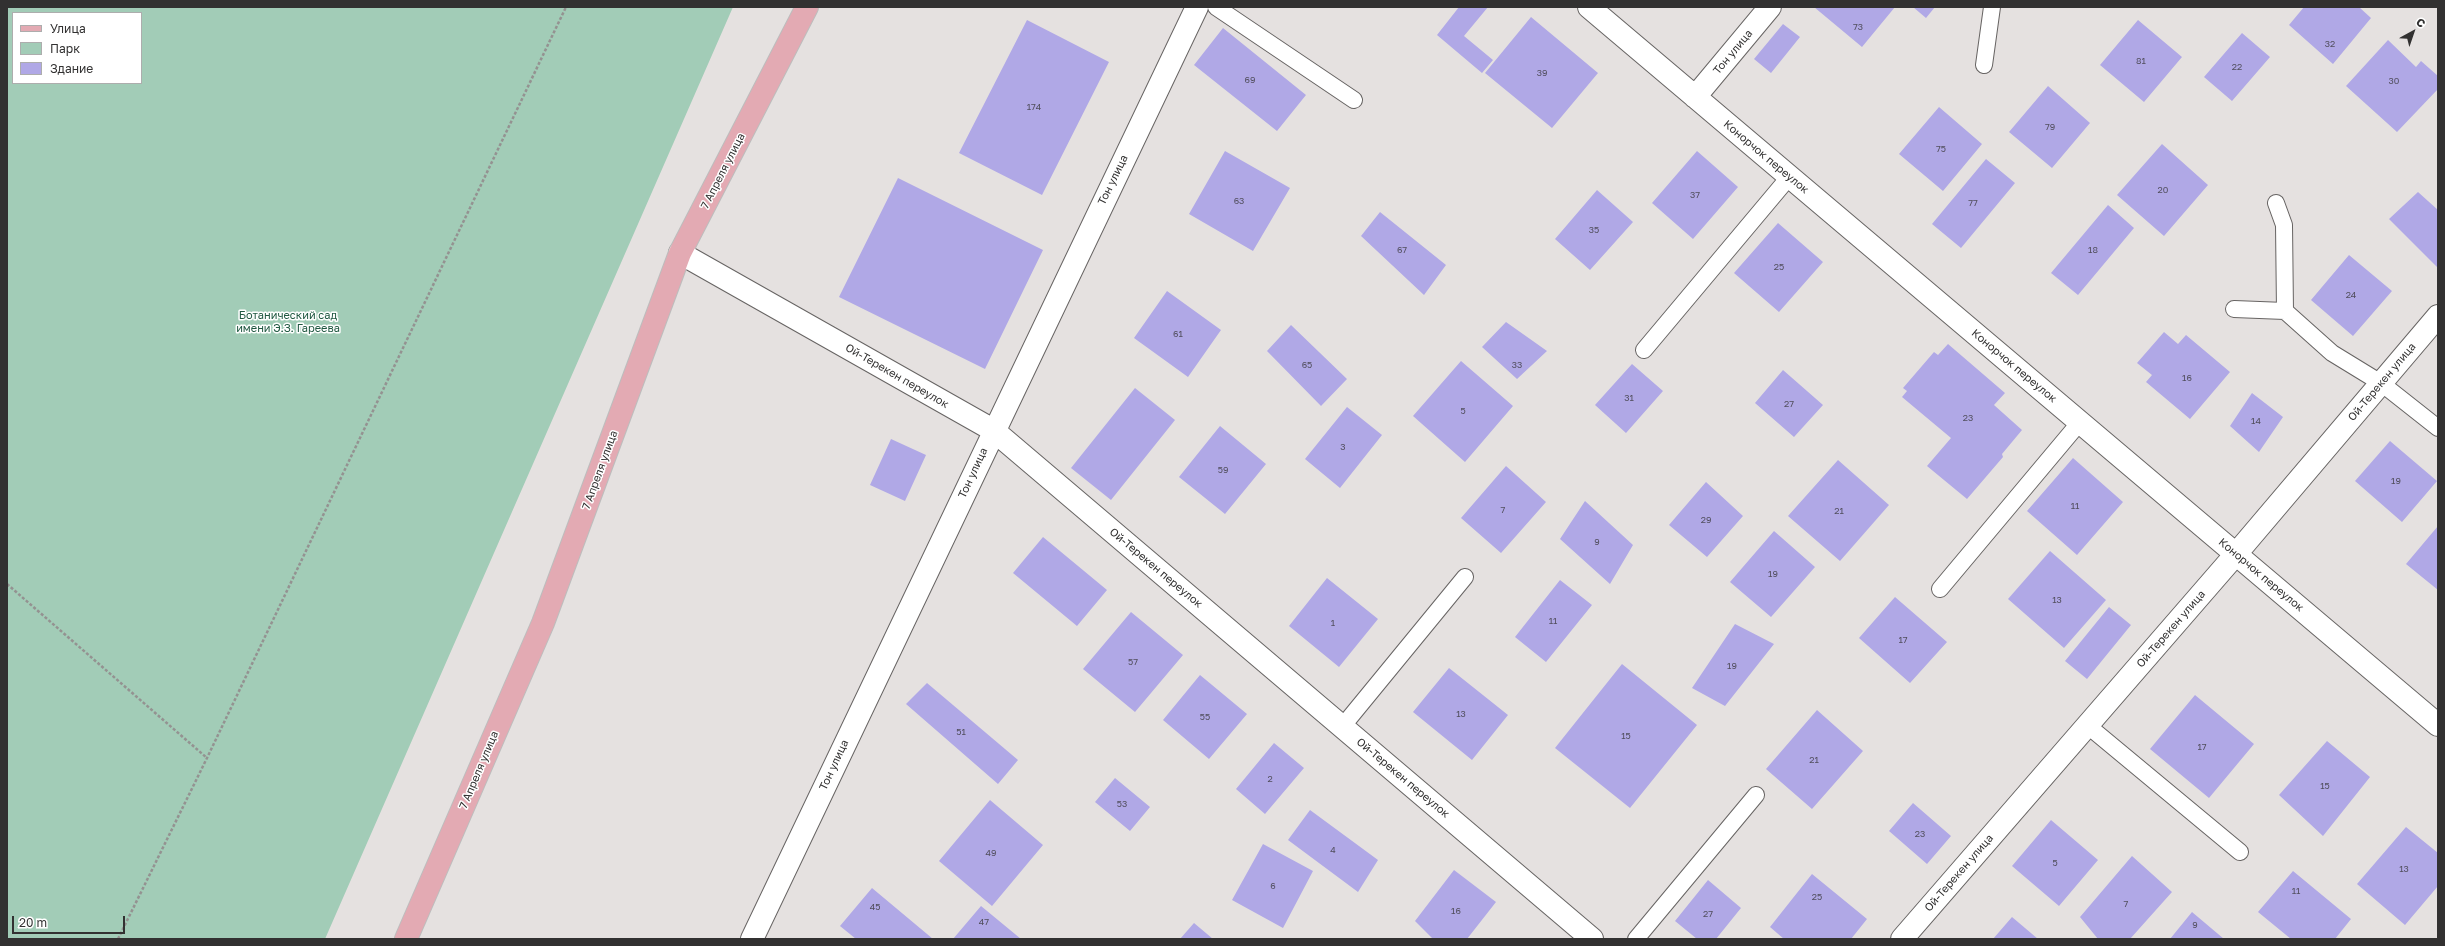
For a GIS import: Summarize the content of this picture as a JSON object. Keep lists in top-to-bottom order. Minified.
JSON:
{"streets":{"main road":["7 Апреля улица"],"street":["Тон улица","Конорчок переулок","Ой-Терекен переулок","Ой-Терекен улица"]},"crossings":[["Тон улица","Конорчок переулок"],["Тон улица","Ой-Терекен переулок"],["Конорчок переулок","Ой-Терекен улица"],["7 Апреля улица","Ой-Терекен переулок"]],"parks":["Ботанический сад имени Э.З. Гареева"],"house_numbers":["73","32","81","22","39","69","30","174","79","75","20","37","63","77","35","67","18","25","24","61","65","33","16","31","27","5","23","14","3","59","19","11","7","21","29","9","19","13","11","1","17","57","19","13","55","51","15","17","21","2","15","53","23","4","49","5","13","6","11","25","7","45","16","27","47","9"],"legend":["Улица","Парк","Здание"],"scale_bar":"20 m","north":"top right"}
